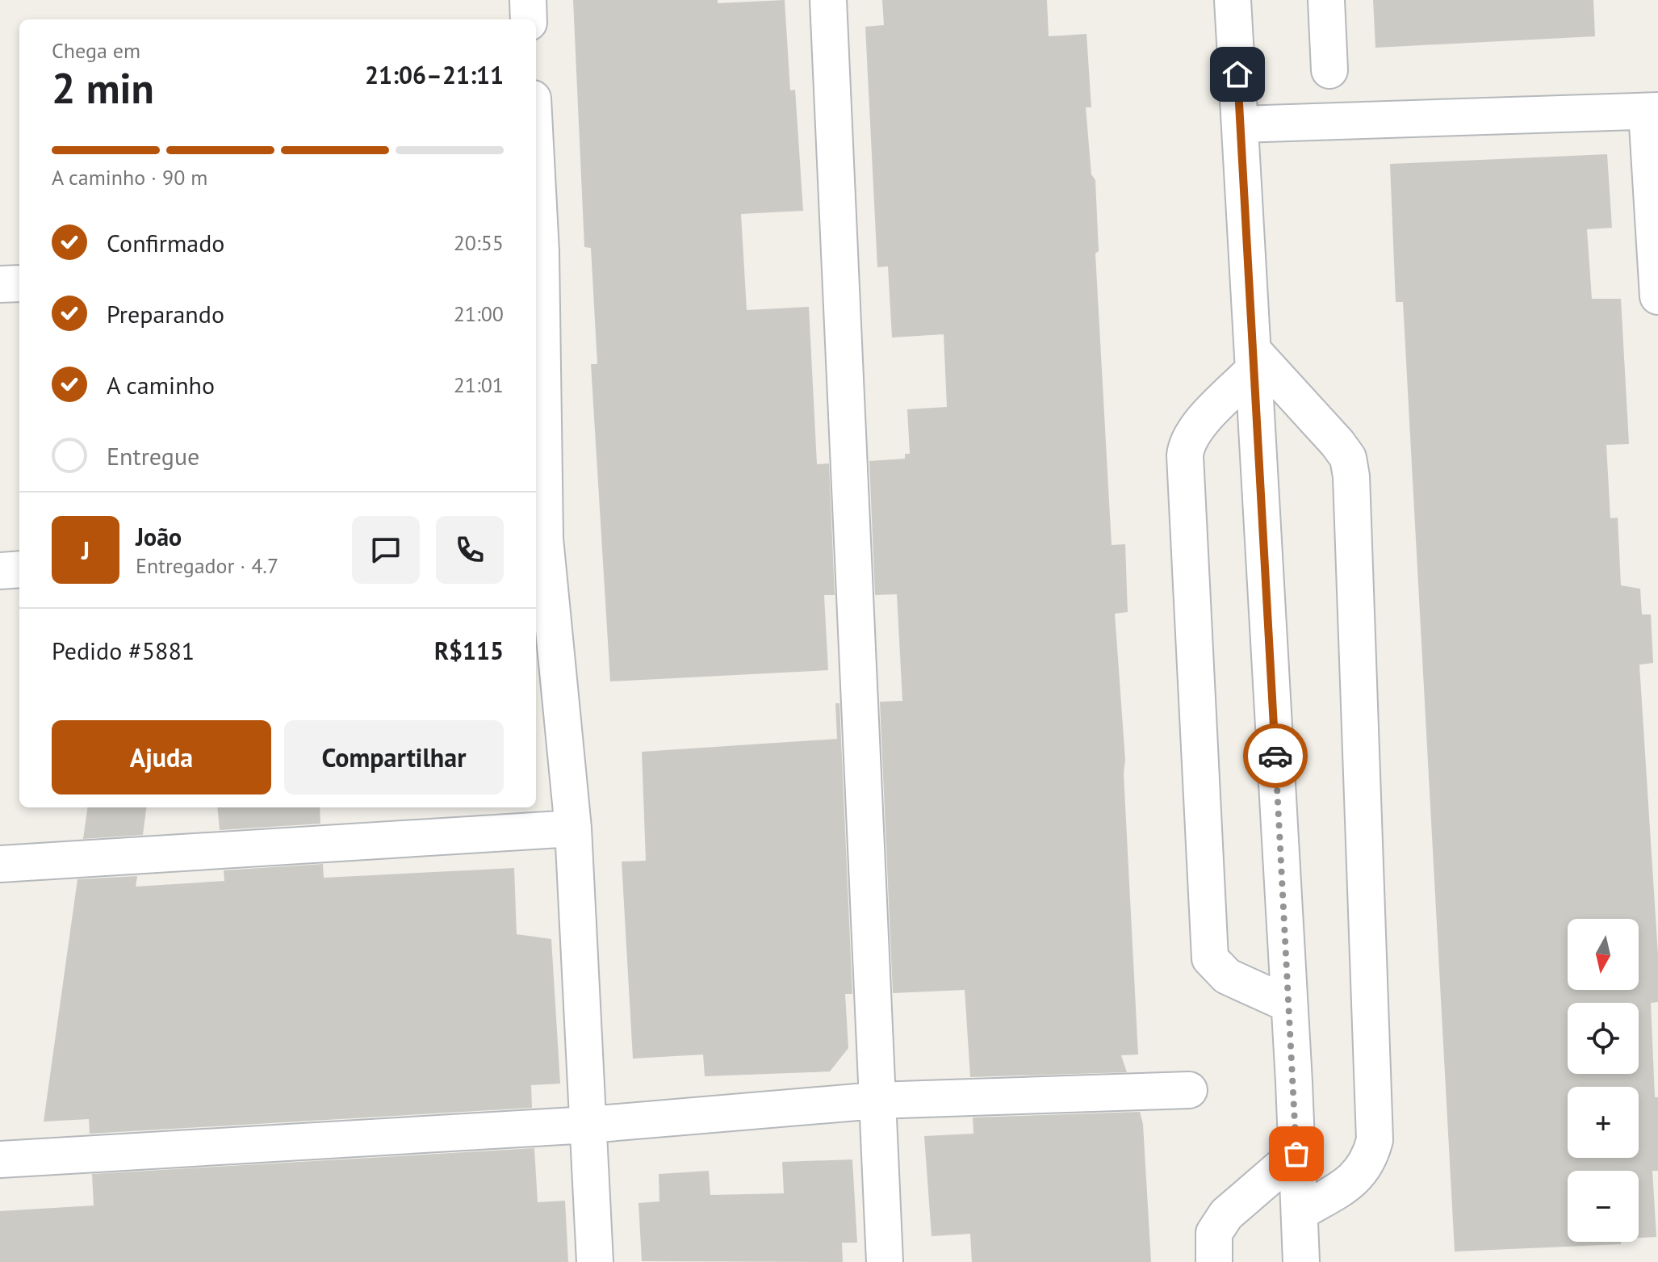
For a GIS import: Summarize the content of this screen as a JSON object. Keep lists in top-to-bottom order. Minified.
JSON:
{"north":"bottom","page":{"heading":["2 min","Chega em","21:06–21:11"],"panel":["João","Entregador · 4.7","Pedido #5881","R$115"],"bar":"A caminho · 90 m","list":[["Confirmado","20:55"],["Preparando","21:00"],["A caminho","21:01"],"Entregue"],"round":"J","buttons":["Ajuda","Compartilhar"],"map_buttons":["+","−"]}}
